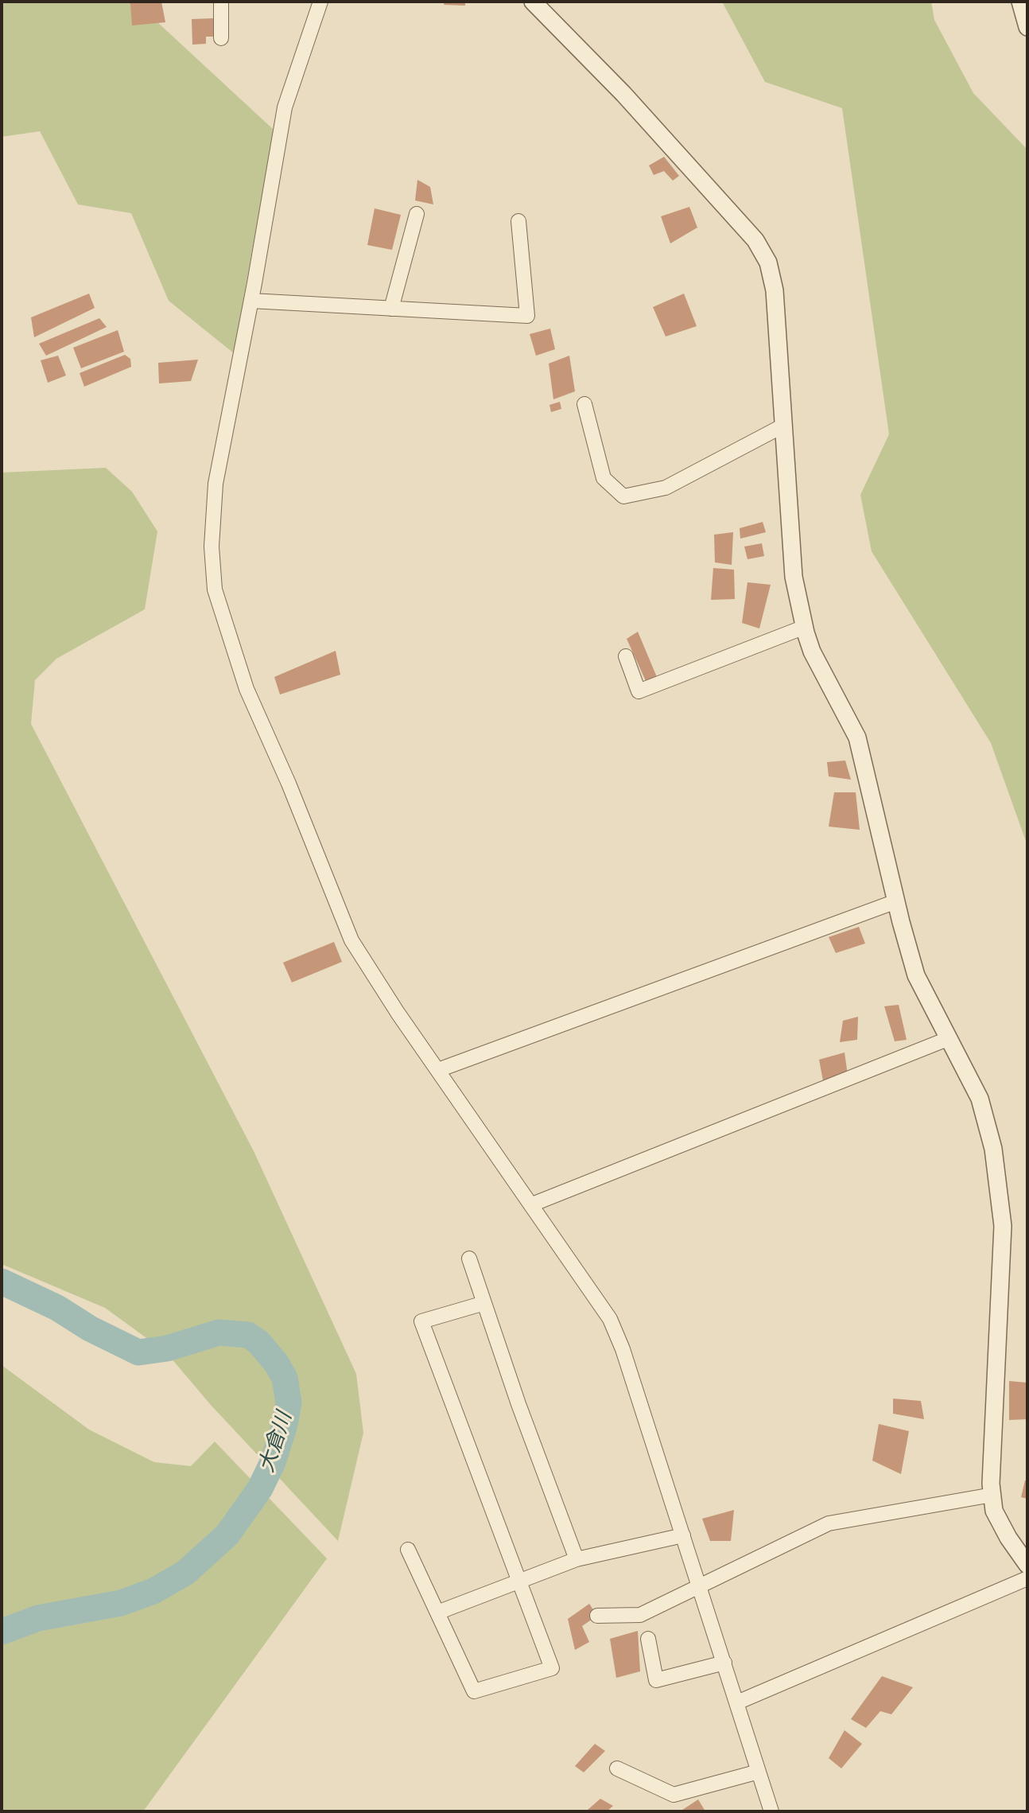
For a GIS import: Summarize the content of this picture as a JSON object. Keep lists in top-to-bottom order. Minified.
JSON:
{"water":["大倉川"]}
